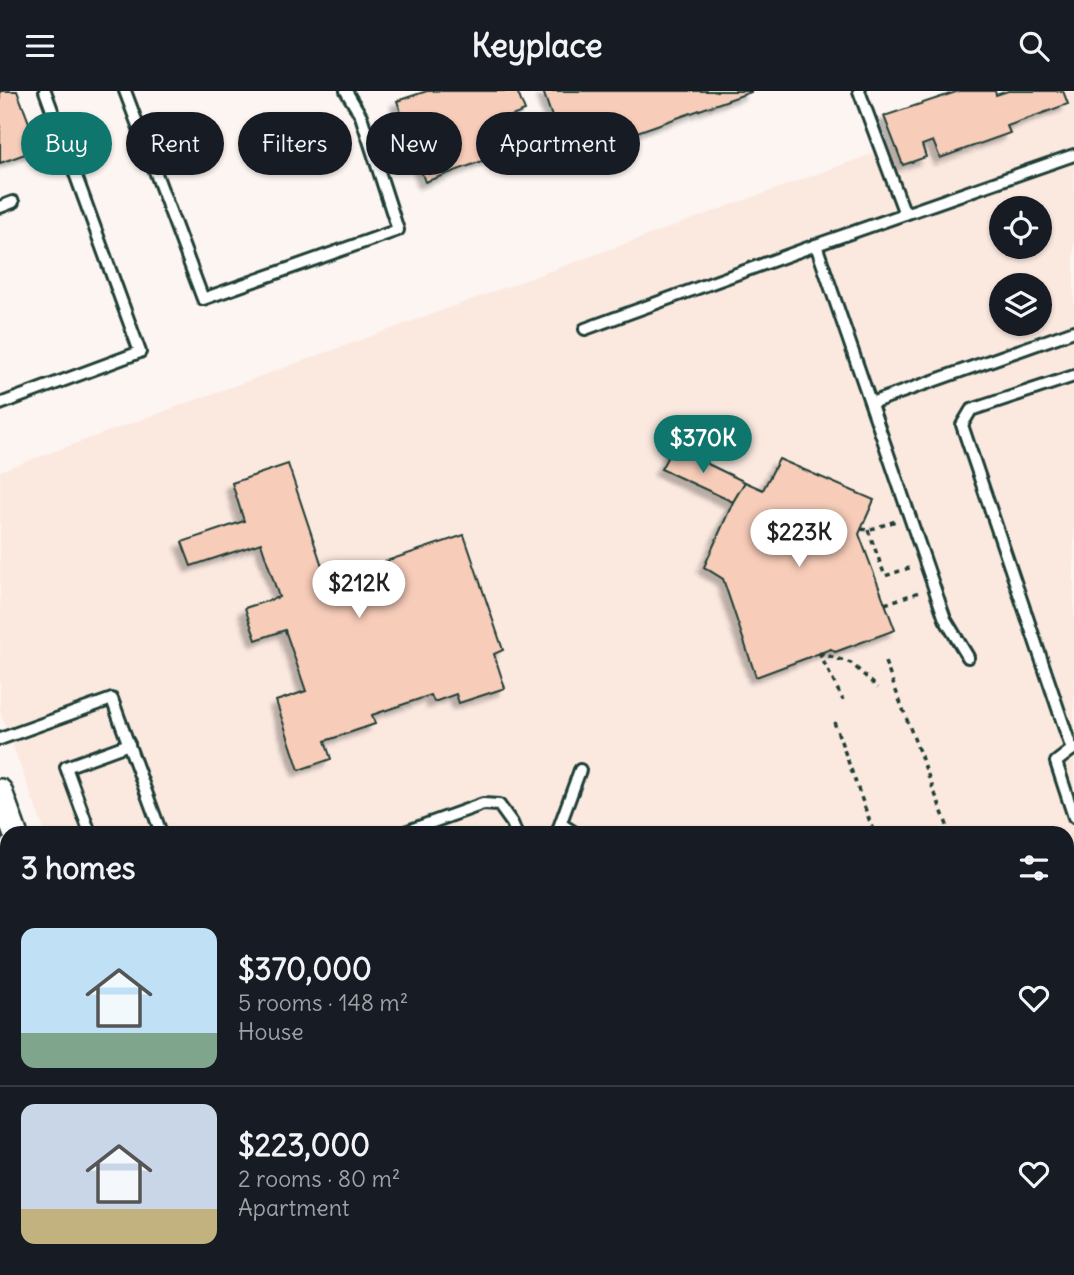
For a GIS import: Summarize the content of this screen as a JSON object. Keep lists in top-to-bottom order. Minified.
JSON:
{"page":{"header":"Keyplace","chip":["Buy","Rent","Filters","New","Apartment"],"price":["$370K","$223K","$212K"],"heading":"3 homes","list":[{"name":"$370,000","note":"5 rooms · 148 m² · House"},{"name":"$223,000","note":"2 rooms · 80 m² · Apartment"}]}}
